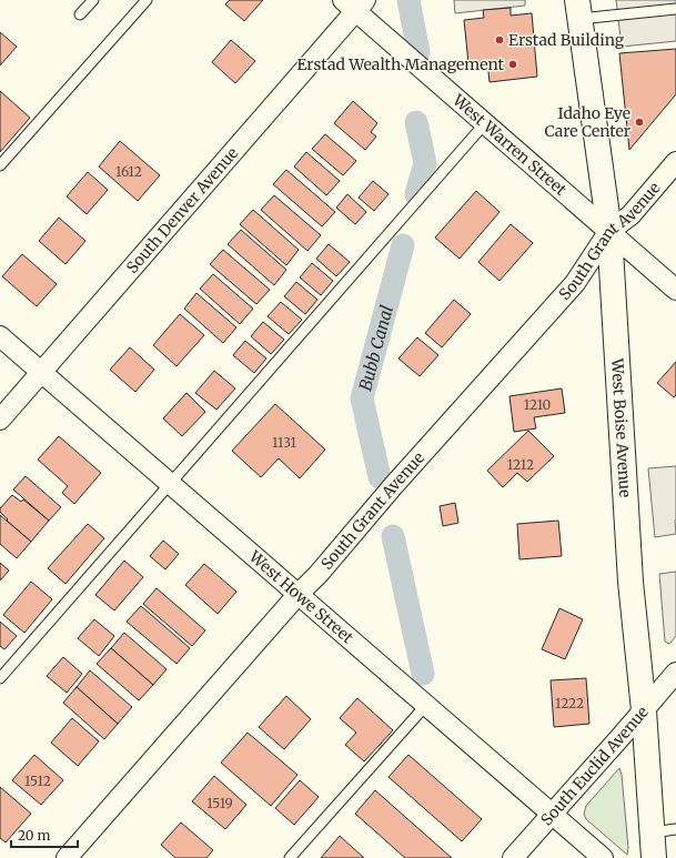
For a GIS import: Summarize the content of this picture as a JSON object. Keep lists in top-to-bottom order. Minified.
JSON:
{"streets":{"street":["West Warren Street","South Denver Avenue","South Grant Avenue","West Boise Avenue","West Howe Street","South Euclid Avenue"]},"crossings":[["West Warren Street","South Denver Avenue"],["West Warren Street","South Grant Avenue"],["West Warren Street","West Boise Avenue"],["South Denver Avenue","West Howe Street"],["South Grant Avenue","West Boise Avenue"],["South Grant Avenue","West Howe Street"],["West Boise Avenue","South Euclid Avenue"],["West Howe Street","South Euclid Avenue"]],"water":["Bubb Canal"],"places":["Erstad Building","Erstad Wealth Management","Idaho Eye Care Center"],"house_numbers":["1612","1210","1131","1212","1222","1512","1519"],"scale_bar":"20 m"}
